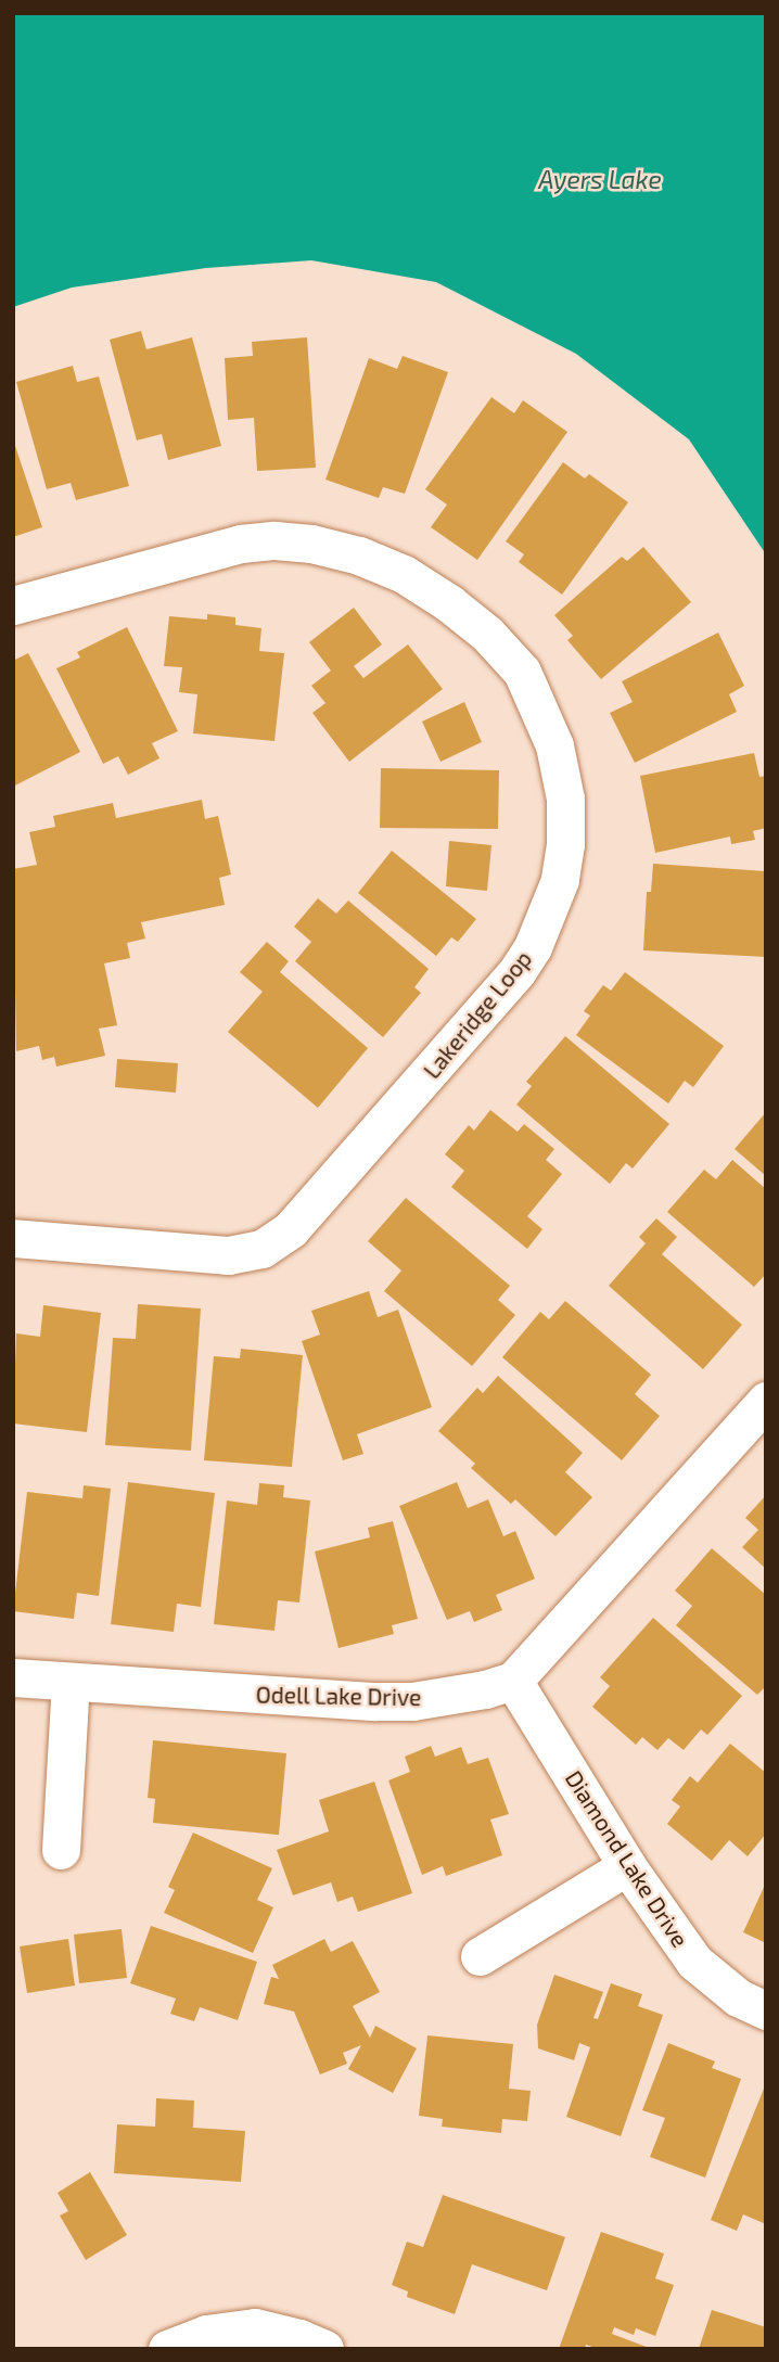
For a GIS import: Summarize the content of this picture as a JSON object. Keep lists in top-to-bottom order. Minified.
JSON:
{"streets":{"street":["Lakeridge Loop","Odell Lake Drive","Diamond Lake Drive"]},"crossings":[["Odell Lake Drive","Diamond Lake Drive"]],"water":["Ayers Lake"]}
